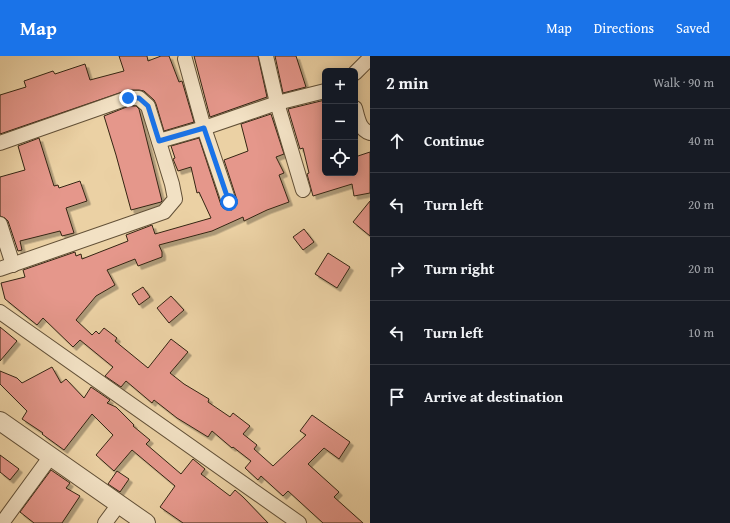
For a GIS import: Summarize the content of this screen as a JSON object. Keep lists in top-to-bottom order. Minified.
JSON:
{"page":{"header":"Map","nav":["Map","Directions","Saved"],"heading":["2 min","Walk · 90 m"],"map_buttons":["+","−"],"list":[["Continue","40 m"],["Turn left","20 m"],["Turn right","20 m"],["Turn left","10 m"],"Arrive at destination"]}}
